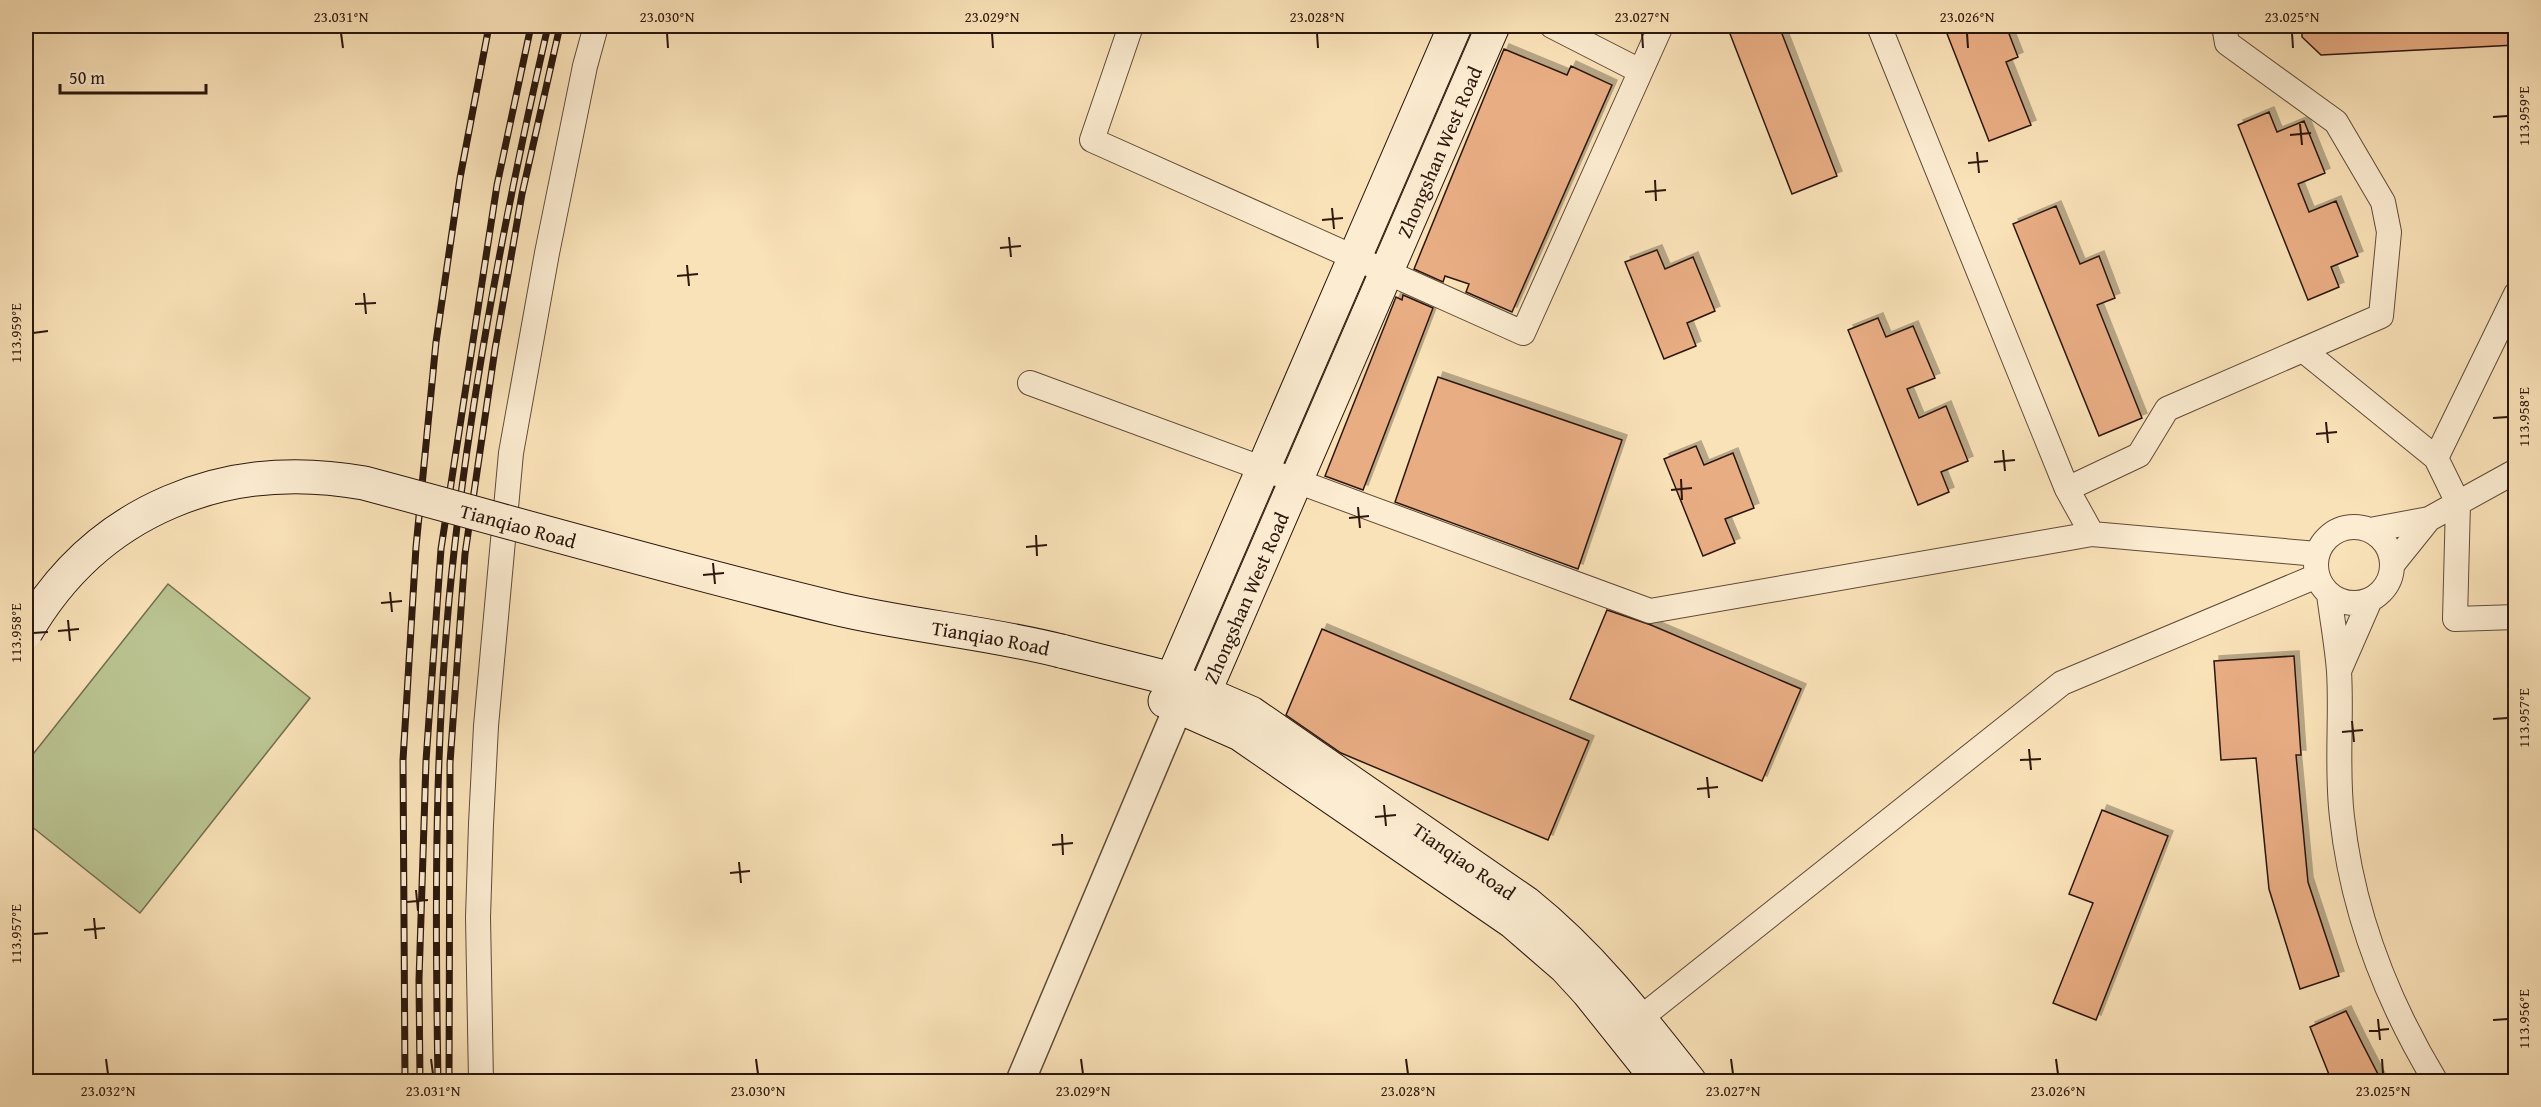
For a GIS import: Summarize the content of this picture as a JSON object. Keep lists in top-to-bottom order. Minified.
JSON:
{"streets":{"main road":["Zhongshan West Road","Tianqiao Road"]},"crossings":[["Zhongshan West Road","Tianqiao Road"]],"scale_bar":"50 m","coordinates":["23.031°N","23.030°N","23.029°N","23.028°N","23.027°N","23.026°N","23.025°N","113.959°E","113.958°E","113.957°E","113.956°E","23.032°N"]}
